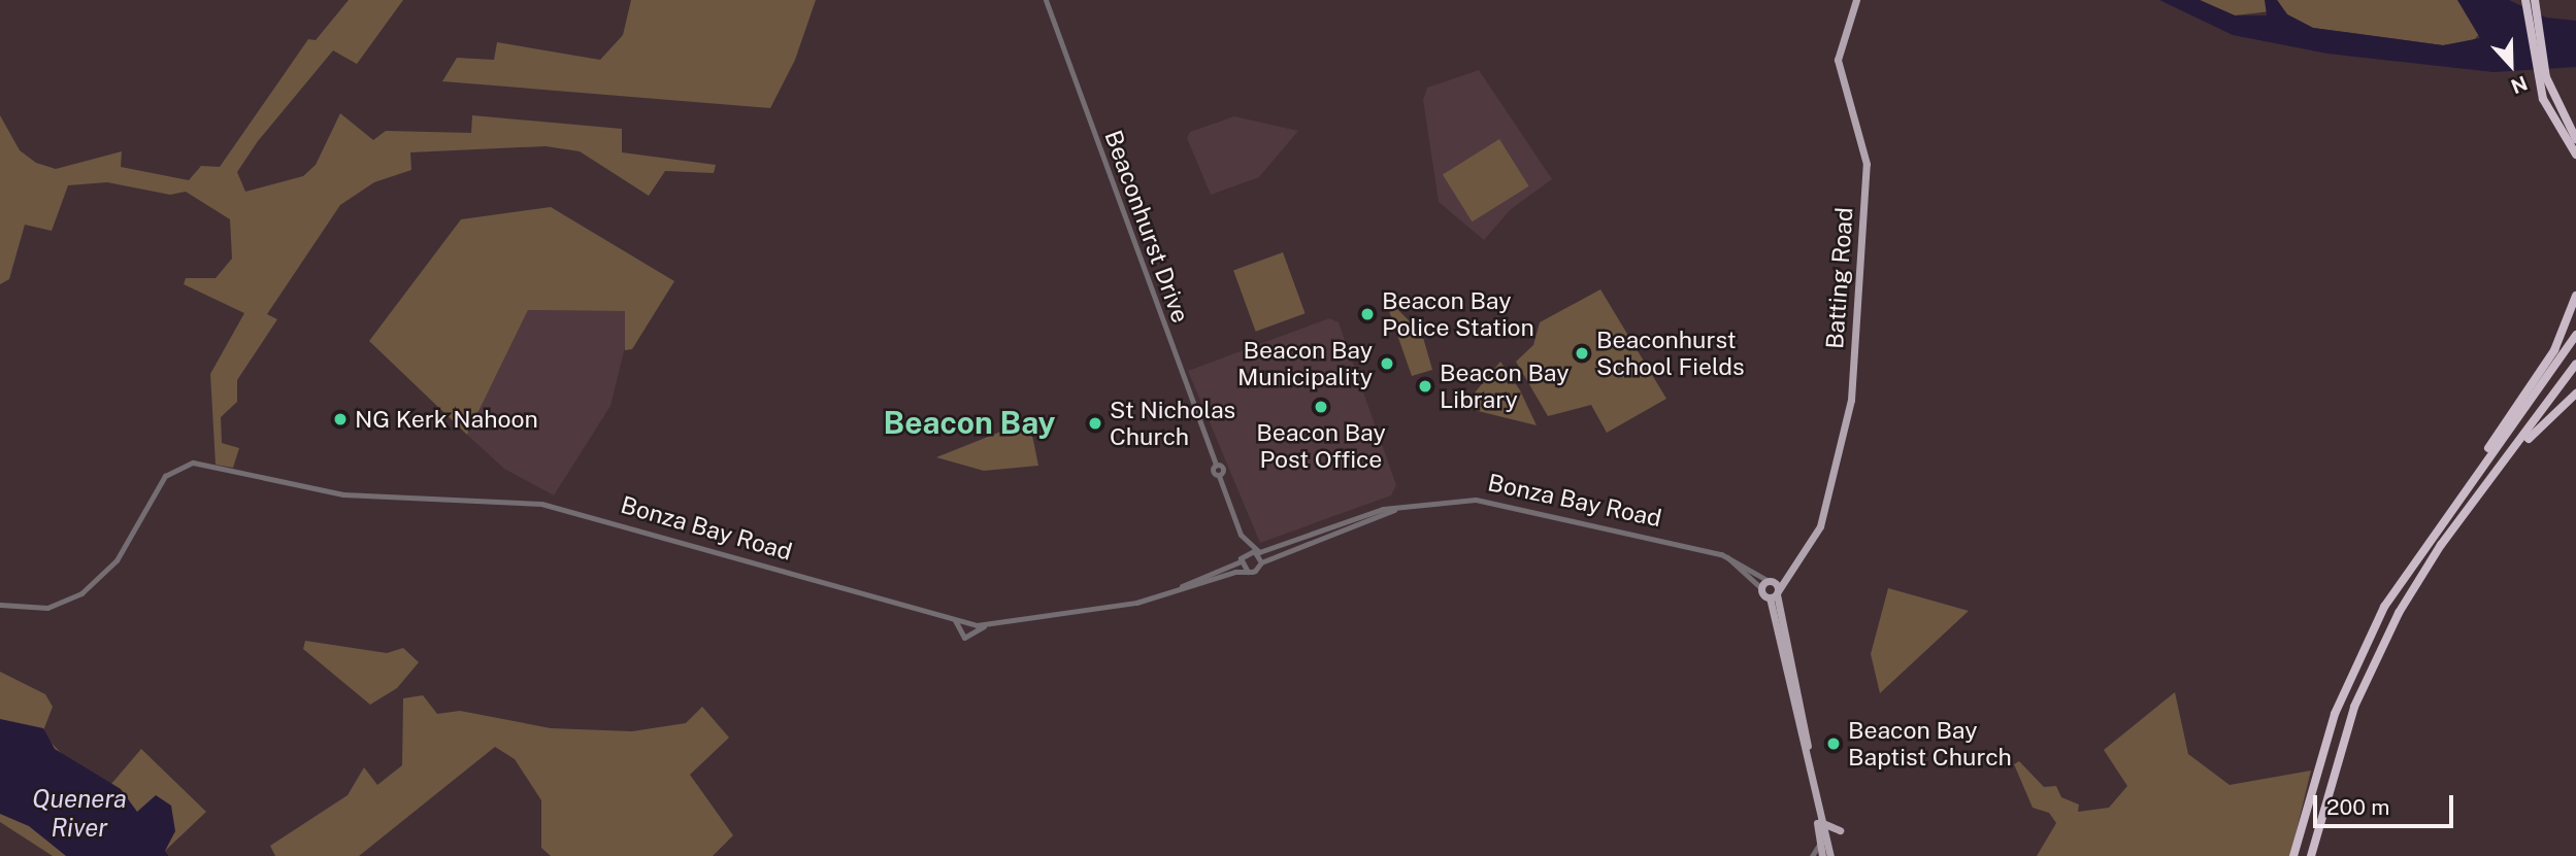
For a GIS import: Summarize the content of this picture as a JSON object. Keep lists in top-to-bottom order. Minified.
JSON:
{"streets":{"main road":["Batting Road"],"street":["Beaconhurst Drive","Bonza Bay Road"]},"crossings":[["Batting Road","Bonza Bay Road"]],"districts":["Beacon Bay"],"water":["Quenera River"],"places":["Beacon Bay Police Station","Beaconhurst School Fields","Beacon Bay Municipality","Beacon Bay Library","Beacon Bay Post Office","NG Kerk Nahoon","St Nicholas Church","Beacon Bay Baptist Church"],"scale_bar":"200 m","north":"bottom"}
